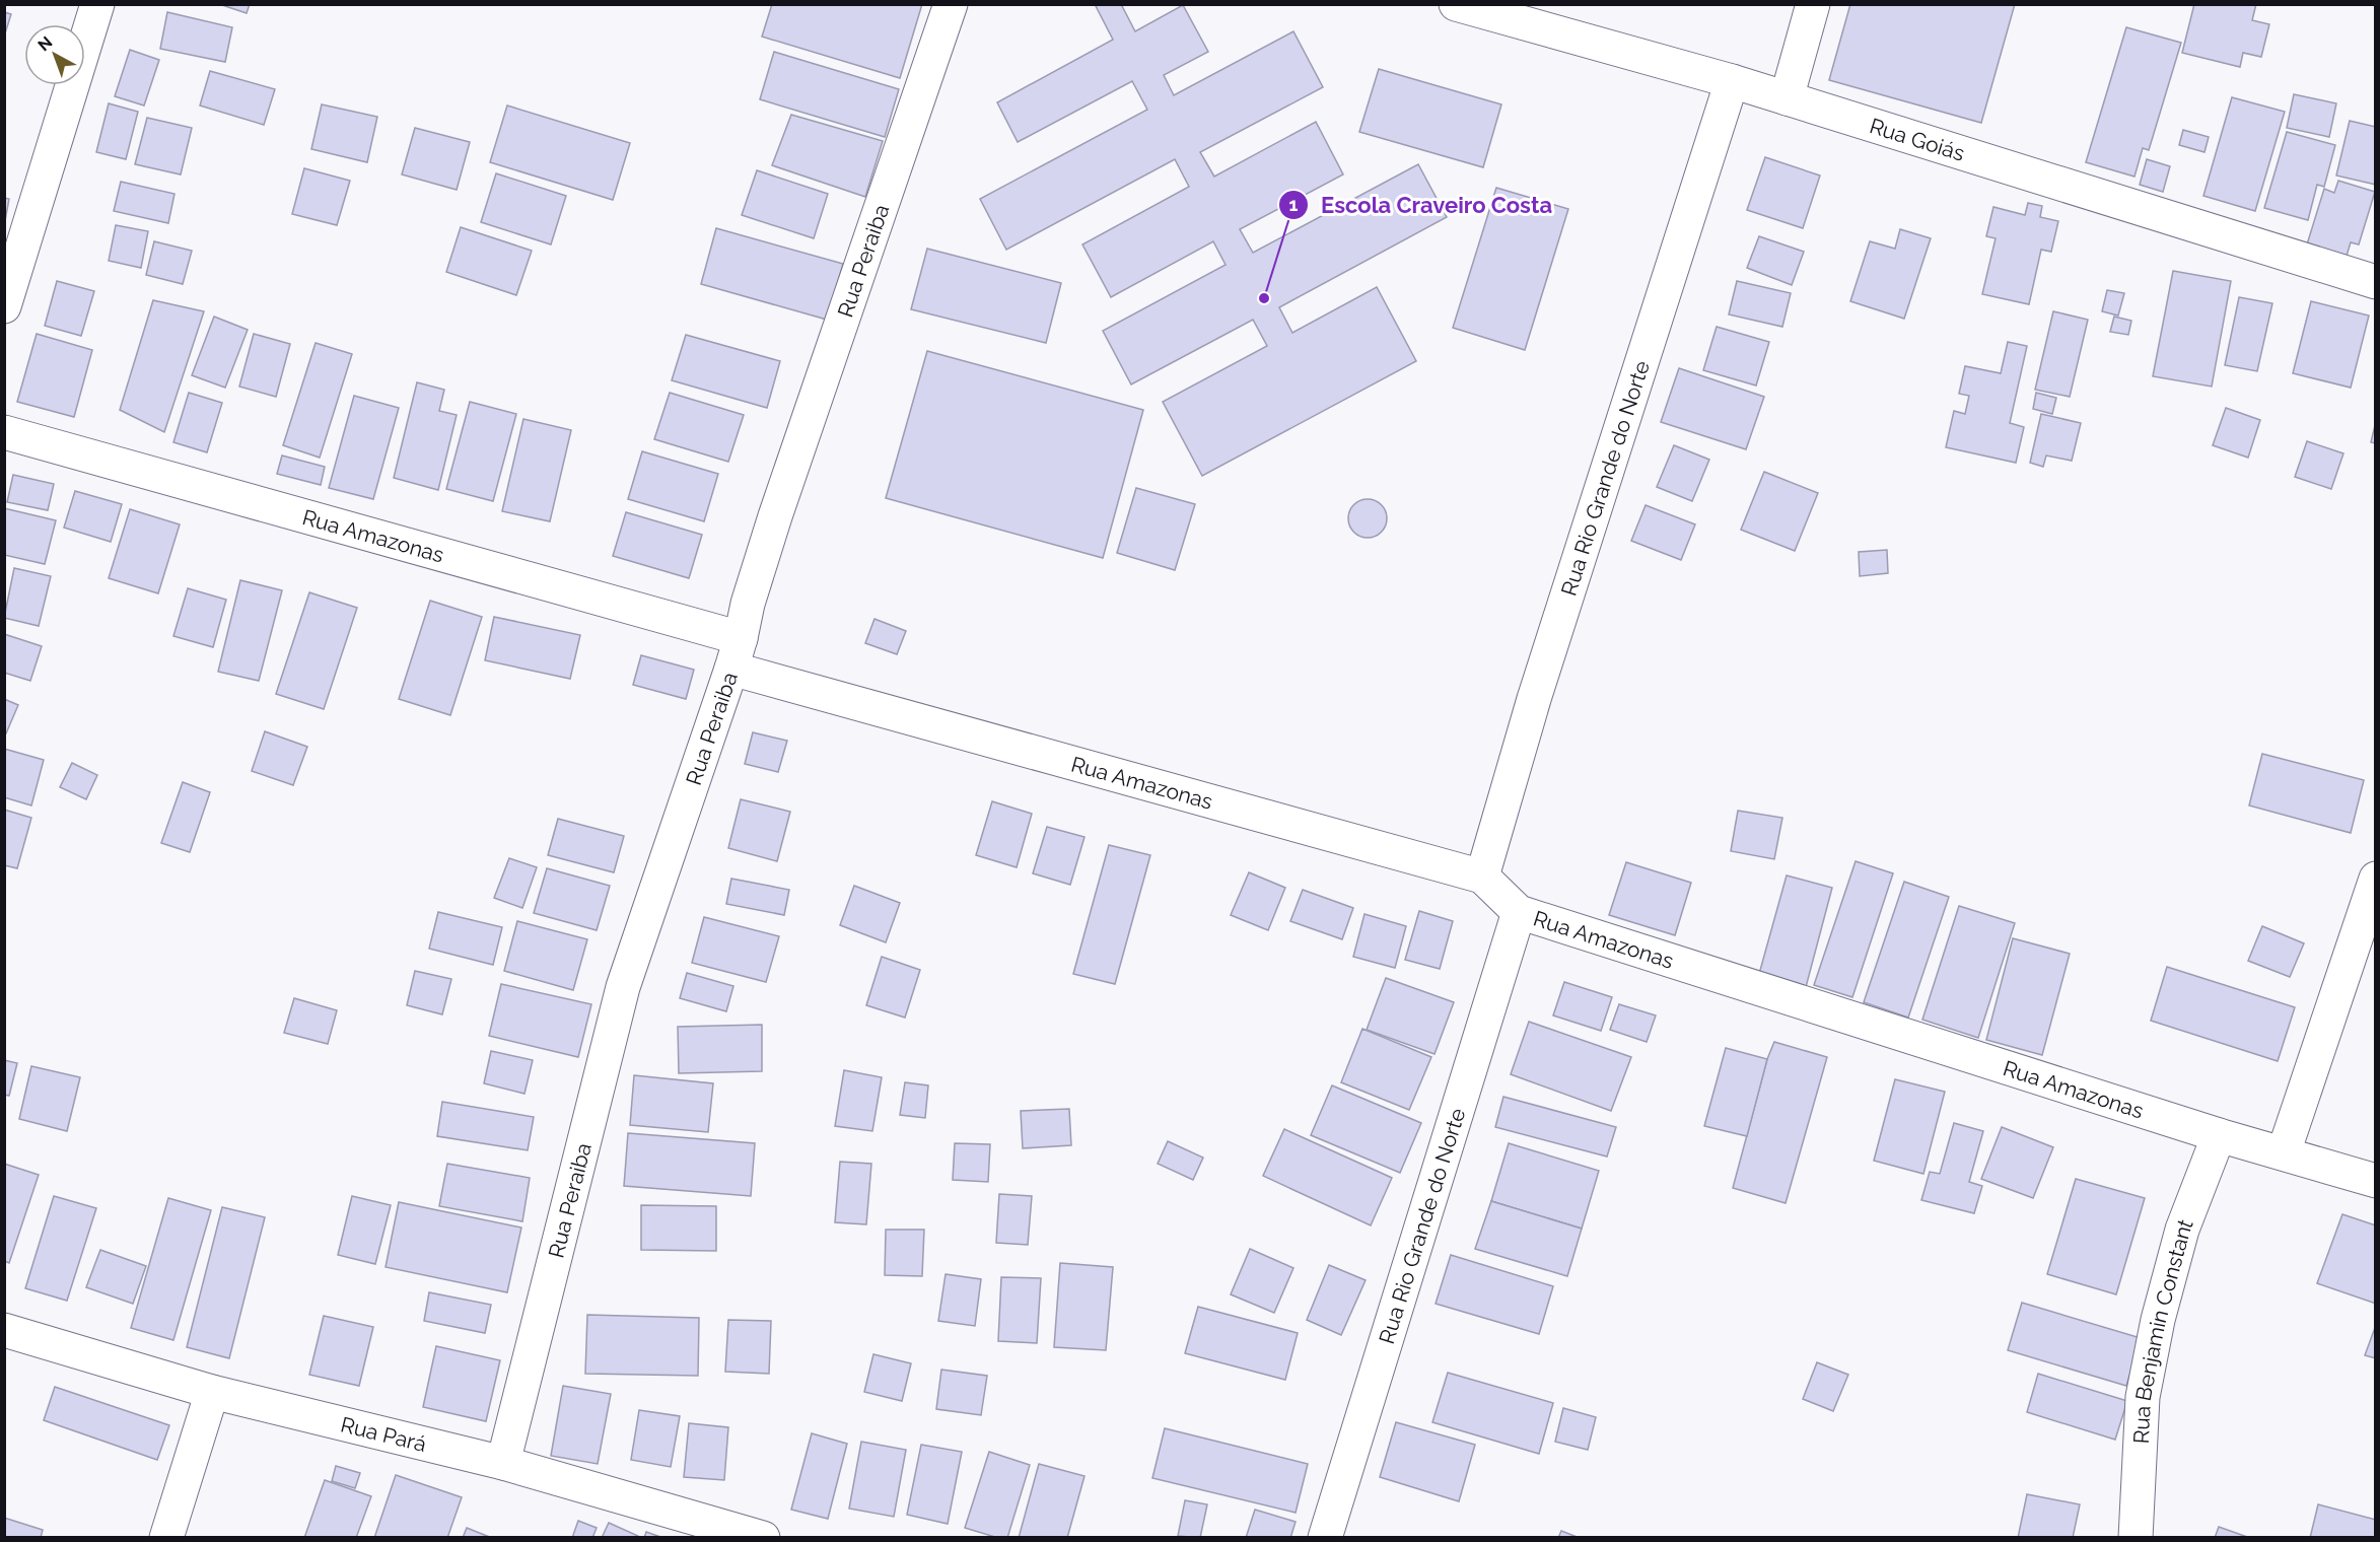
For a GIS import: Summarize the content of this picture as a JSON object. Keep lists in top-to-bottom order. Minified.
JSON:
{"streets":{"street":["Rua Goiás","Rua Peraiba","Rua Rio Grande do Norte","Rua Amazonas","Rua Benjamin Constant","Rua Pará"]},"crossings":[["Rua Goiás","Rua Rio Grande do Norte"],["Rua Peraiba","Rua Amazonas"],["Rua Peraiba","Rua Pará"],["Rua Rio Grande do Norte","Rua Amazonas"],["Rua Amazonas","Rua Benjamin Constant"]],"places":["Escola Craveiro Costa"],"north":"top left"}
